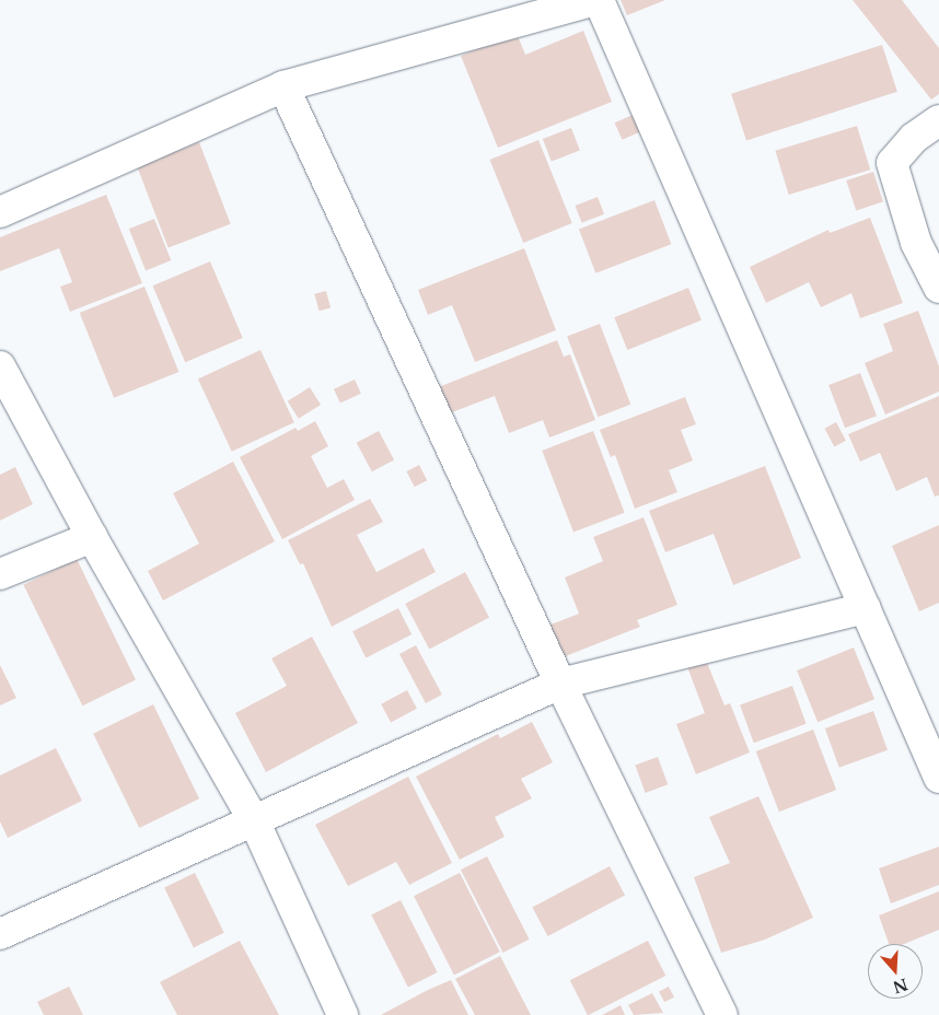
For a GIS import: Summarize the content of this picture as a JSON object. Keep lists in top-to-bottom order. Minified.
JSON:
{"north":"bottom"}
